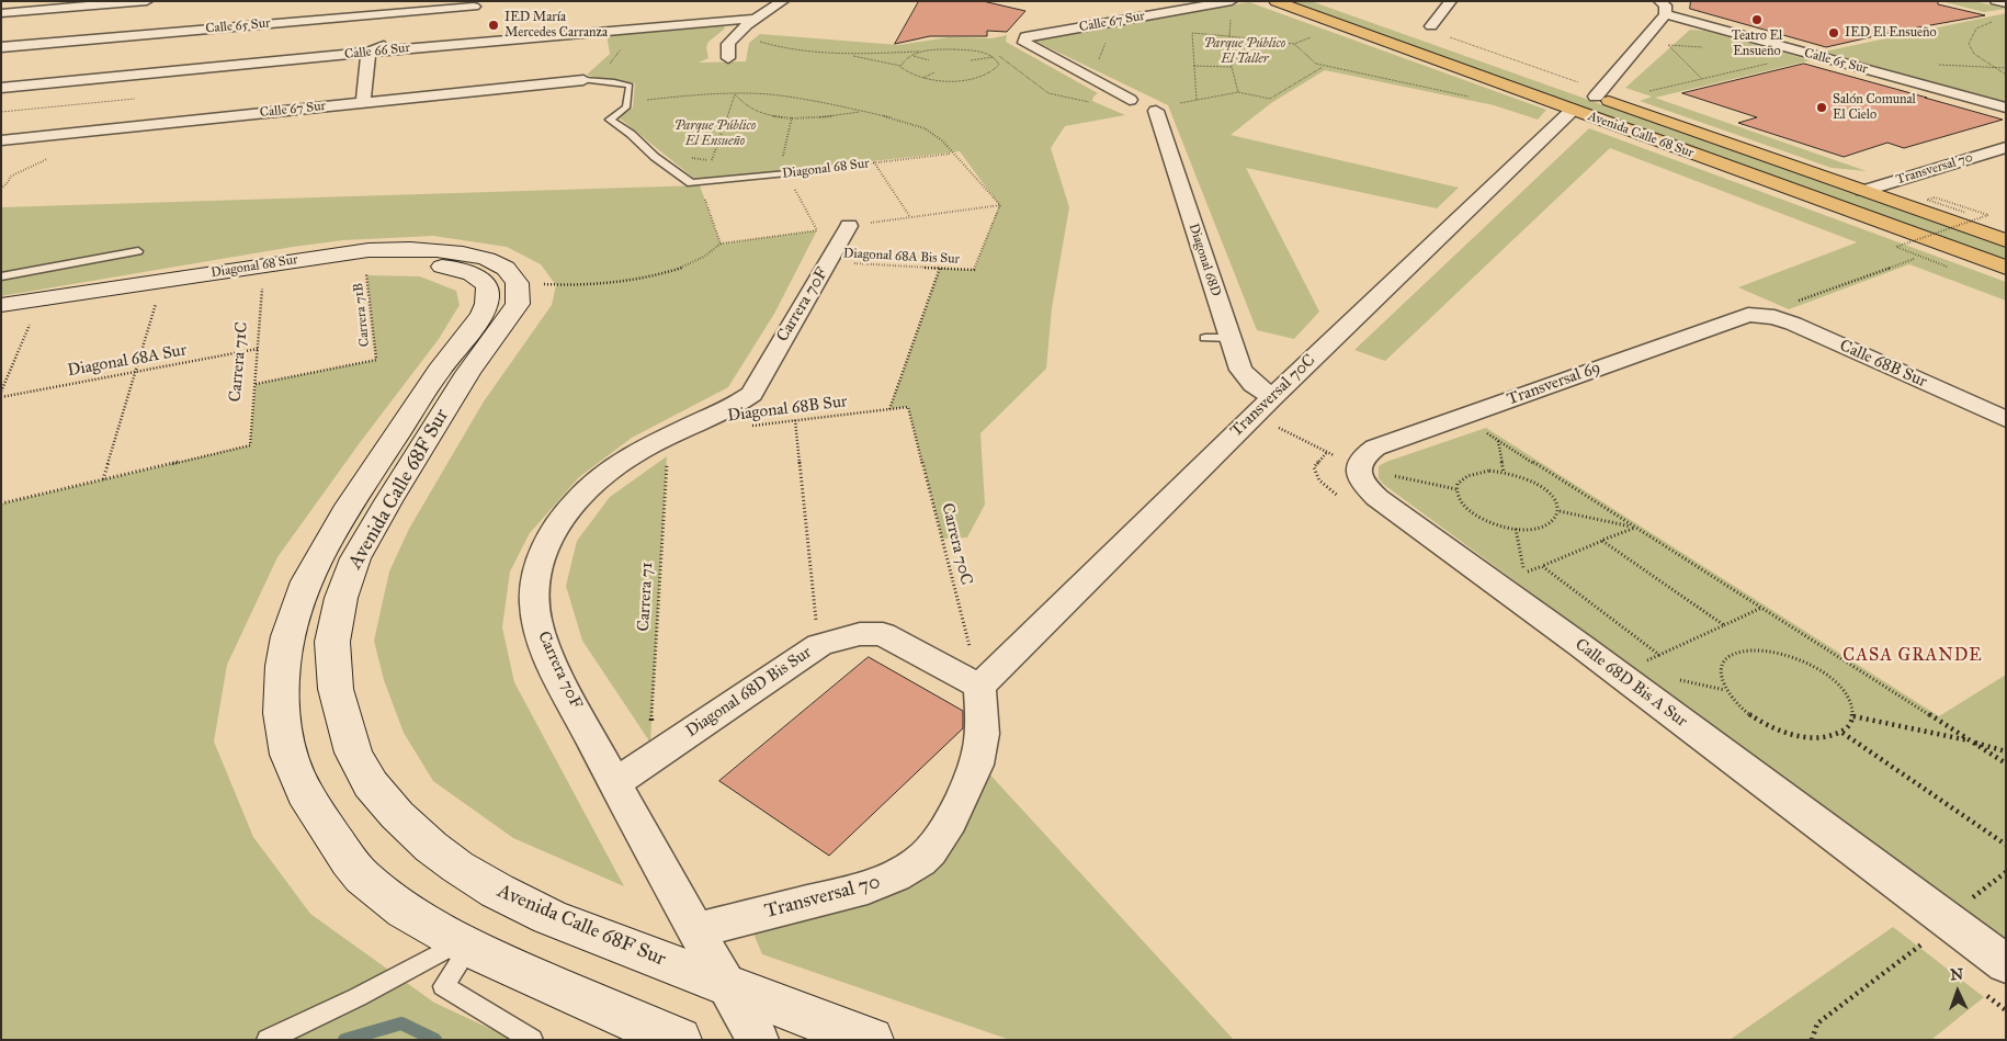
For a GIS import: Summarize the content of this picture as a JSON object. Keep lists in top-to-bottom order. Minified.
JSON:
{"streets":{"main road":["Avenida Calle 68 Sur"],"street":["Calle 67 Sur","Calle 65 Sur","Calle 66 Sur","Diagonal 68 Sur","Transversal 70","Diagonal 68D","Carrera 70F","Calle 68B Sur","Transversal 69","Transversal 70C","Avenida Calle 68F Sur","Calle 68D Bis A Sur","Diagonal 68D Bis Sur"],"path":["Diagonal 68A Bis Sur","Carrera 71B","Diagonal 68A Sur","Carrera 71C","Diagonal 68B Sur","Carrera 70C","Carrera 71"]},"crossings":[["Avenida Calle 68 Sur","Transversal 70"],["Avenida Calle 68 Sur","Transversal 70C"],["Diagonal 68 Sur","Diagonal 68A Bis Sur"],["Diagonal 68 Sur","Avenida Calle 68F Sur"],["Transversal 70","Carrera 70F"],["Transversal 70","Transversal 70C"],["Transversal 70","Carrera 70C"],["Transversal 70","Diagonal 68D Bis Sur"],["Diagonal 68A Bis Sur","Carrera 70F"],["Diagonal 68D","Transversal 70C"],["Carrera 70F","Avenida Calle 68F Sur"],["Carrera 70F","Carrera 71"],["Carrera 70F","Diagonal 68D Bis Sur"],["Carrera 71B","Carrera 71C"],["Diagonal 68A Sur","Carrera 71C"],["Calle 68B Sur","Transversal 69"],["Transversal 69","Calle 68D Bis A Sur"],["Transversal 70C","Carrera 70C"],["Transversal 70C","Diagonal 68D Bis Sur"],["Diagonal 68B Sur","Carrera 70C"],["Carrera 70C","Diagonal 68D Bis Sur"],["Carrera 71","Diagonal 68D Bis Sur"]],"districts":["CASA GRANDE"],"parks":["Parque Público El Taller","Parque Público El Ensueño"],"places":["Teatro El Ensueño","IED María Mercedes Carranza","IED El Ensueño","Salón Comunal El Cielo"],"north":"top"}
